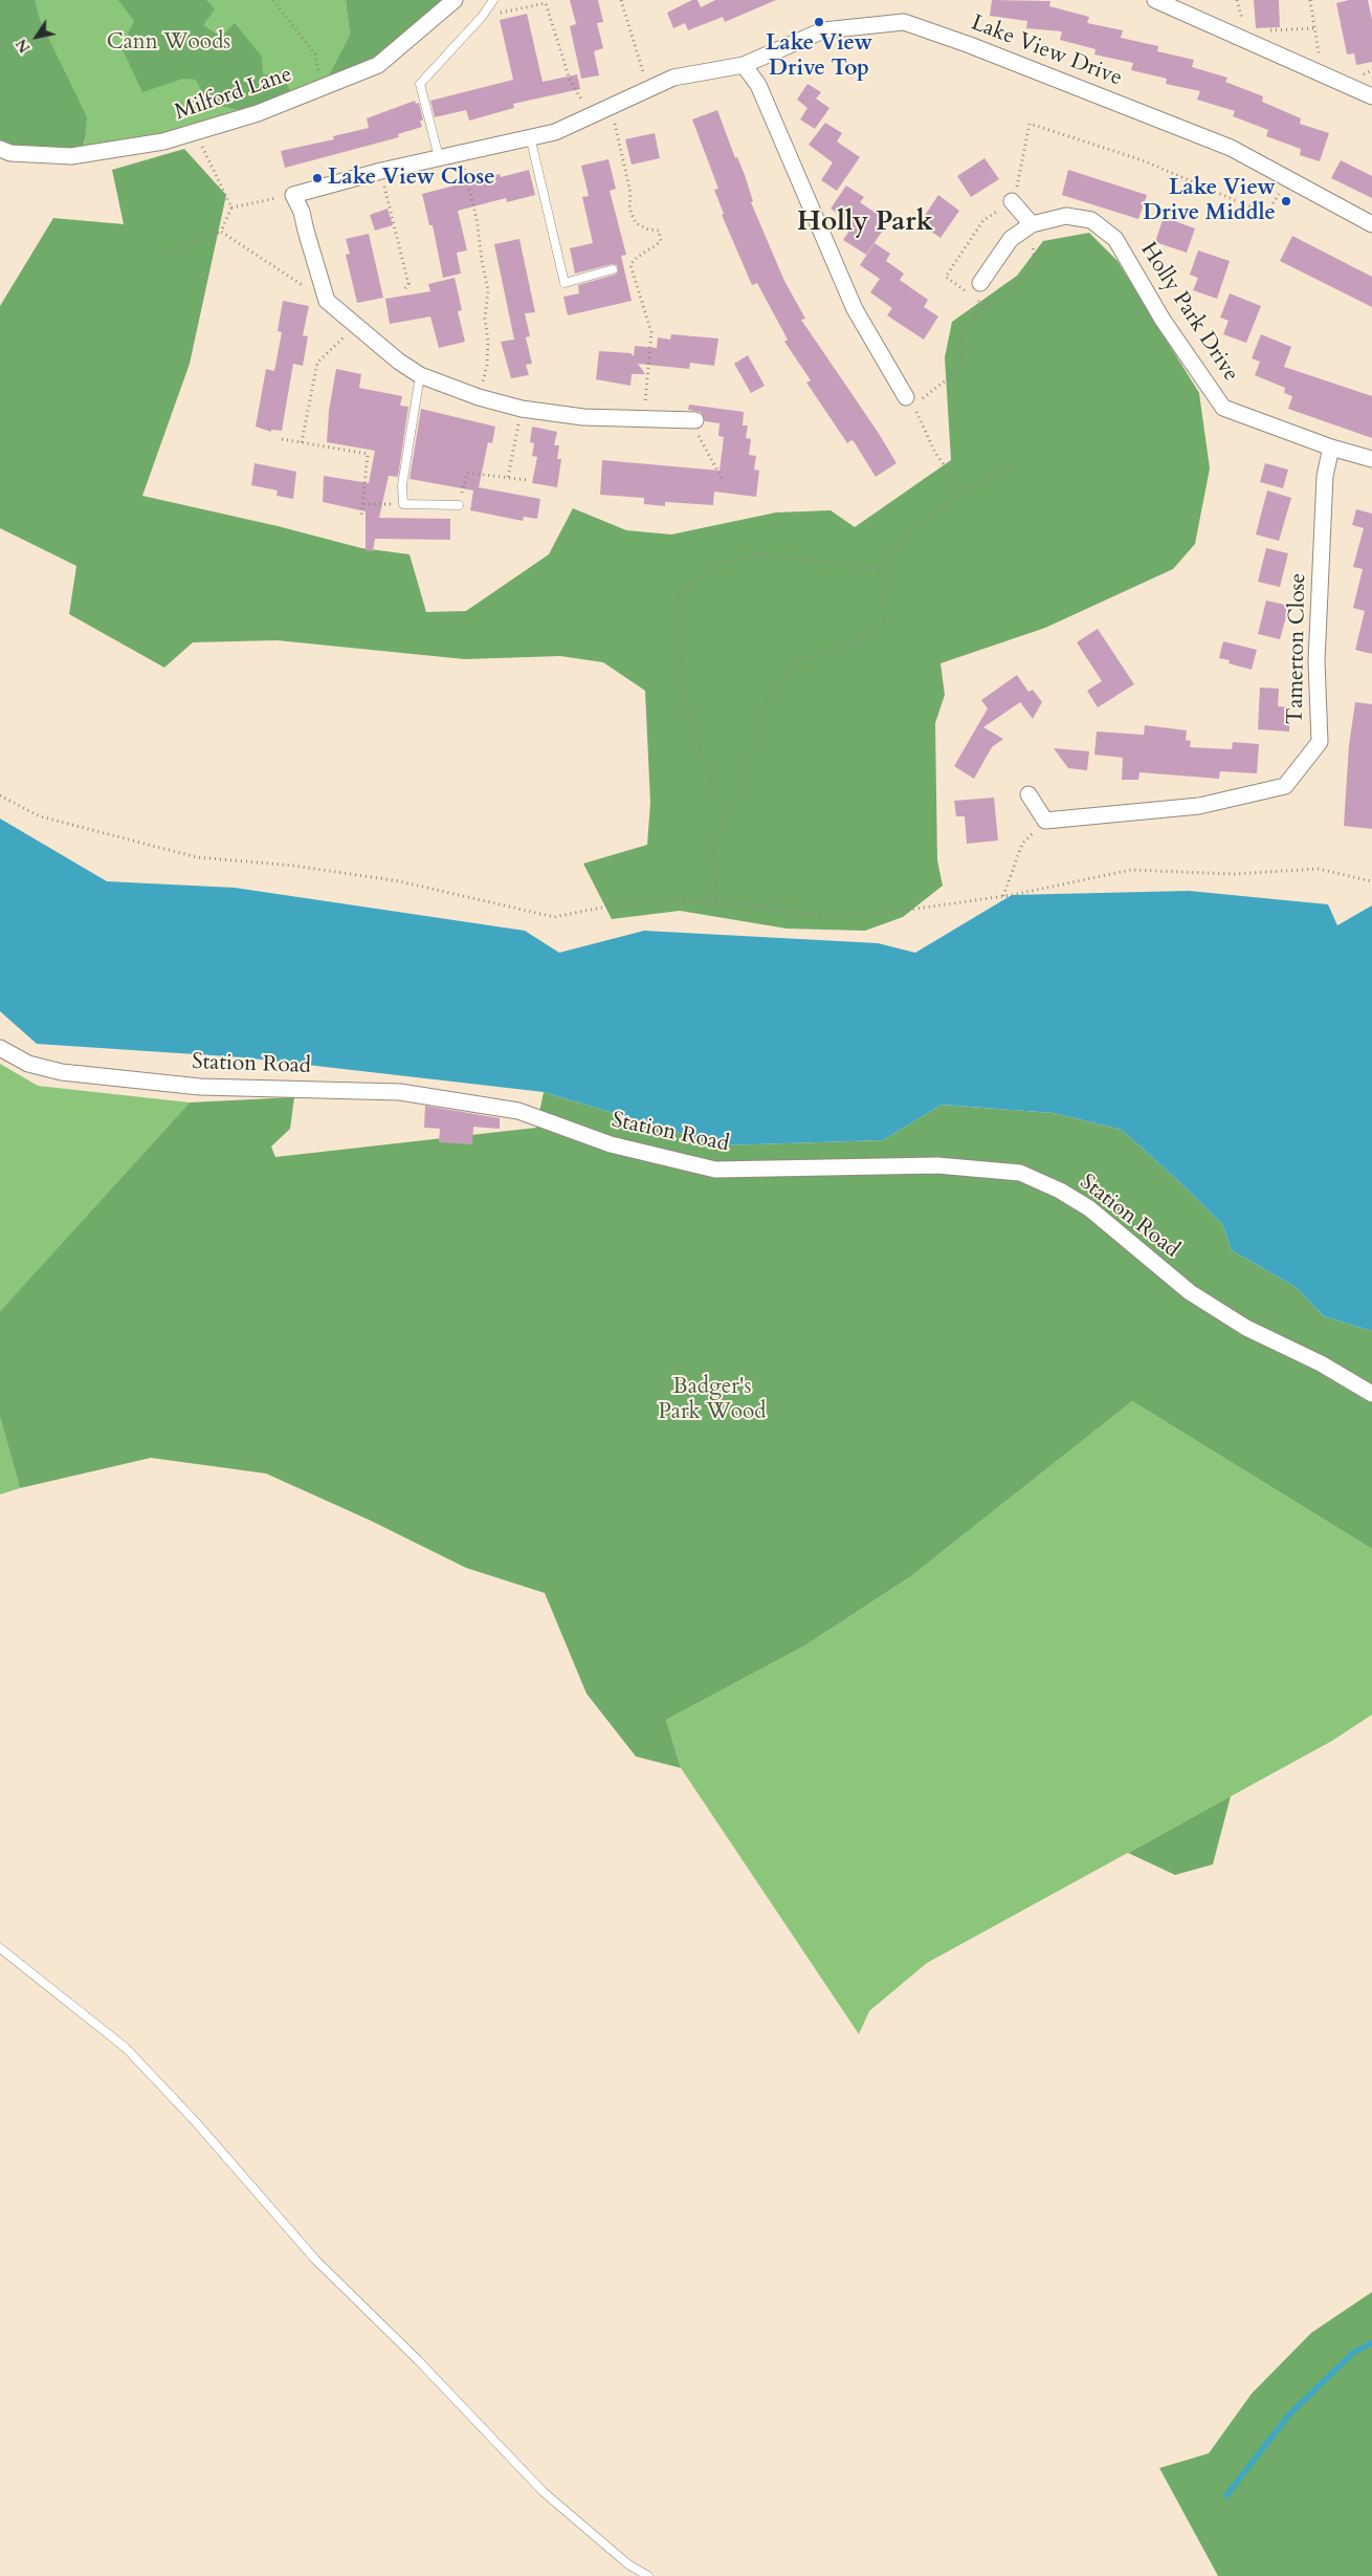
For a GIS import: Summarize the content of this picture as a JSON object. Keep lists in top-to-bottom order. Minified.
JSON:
{"streets":{"street":["Lake View Drive","Milford Lane","Holly Park Drive","Tamerton Close","Station Road"]},"crossings":[["Holly Park Drive","Tamerton Close"]],"districts":["Holly Park"],"parks":["Cann Woods","Badger's Park Wood"],"places":["Lake View Drive Top","Lake View Close","Lake View Drive Middle"],"north":"bottom left"}
